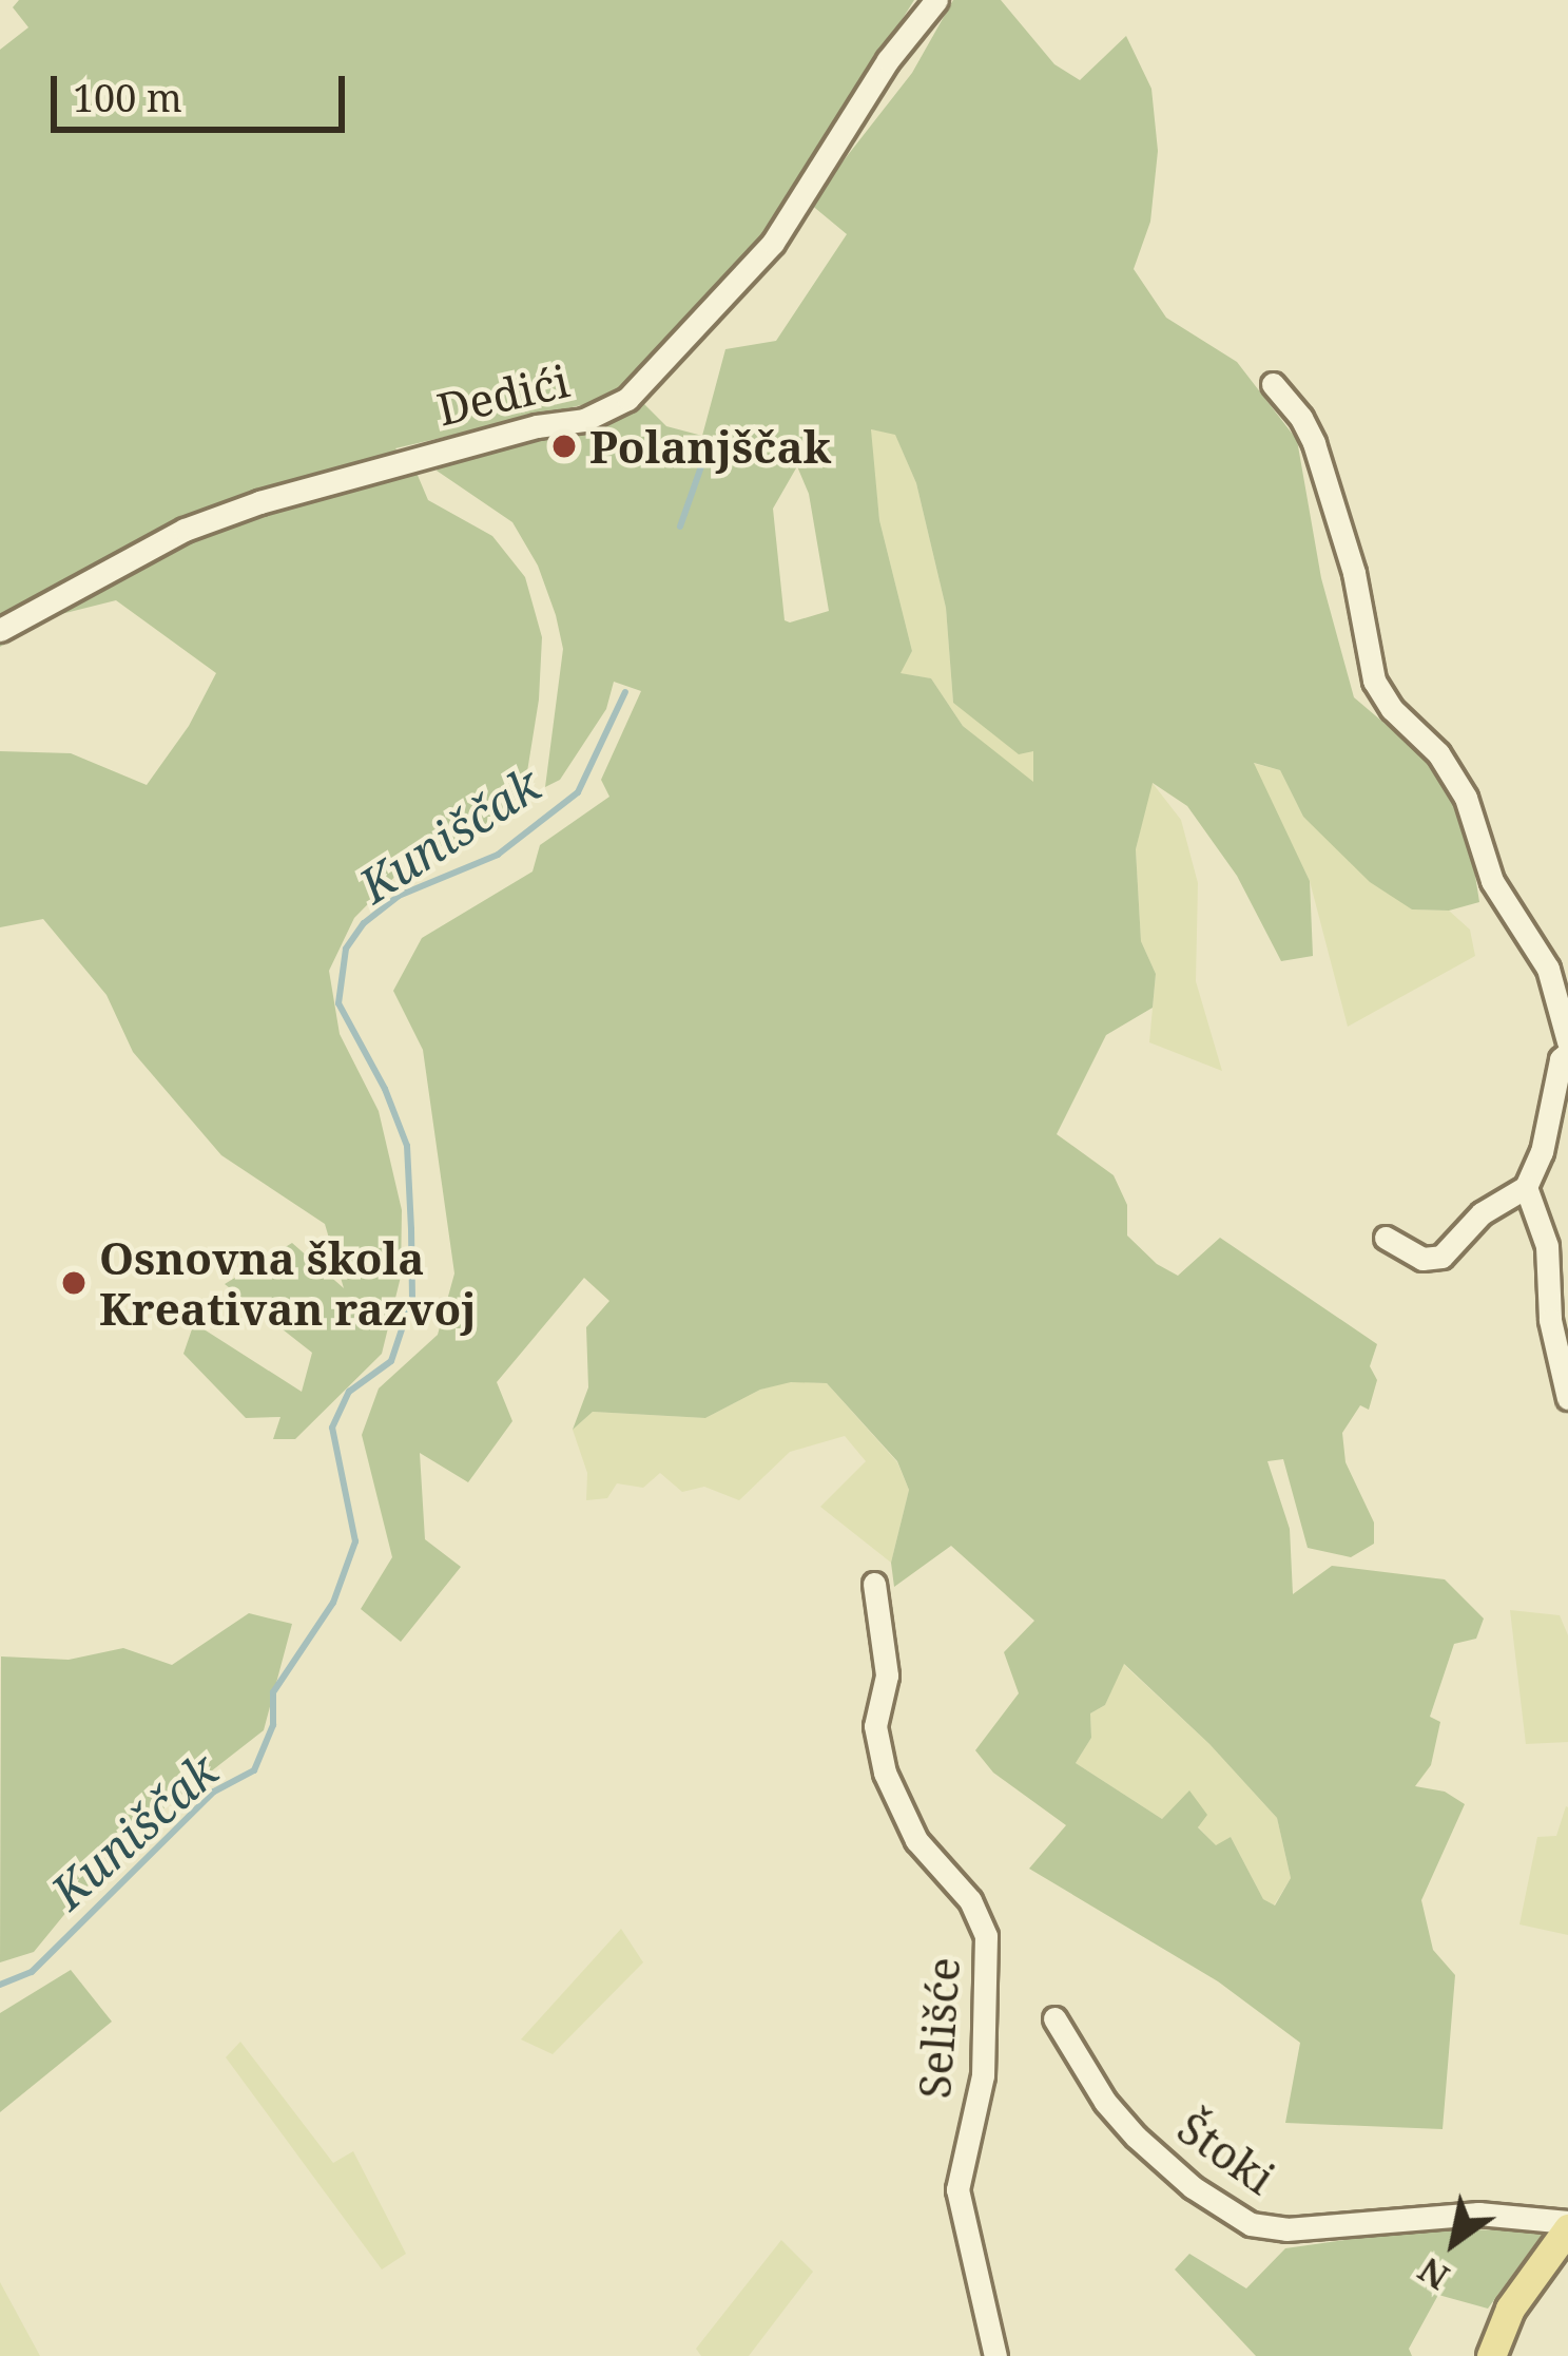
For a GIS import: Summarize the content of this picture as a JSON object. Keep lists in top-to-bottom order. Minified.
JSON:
{"streets":{"street":["Dedići","Selišće","Štoki"]},"water":["Kuniščak"],"places":["Polanjščak","Osnovna škola Kreativan razvoj"],"scale_bar":"100 m","north":"bottom left"}
